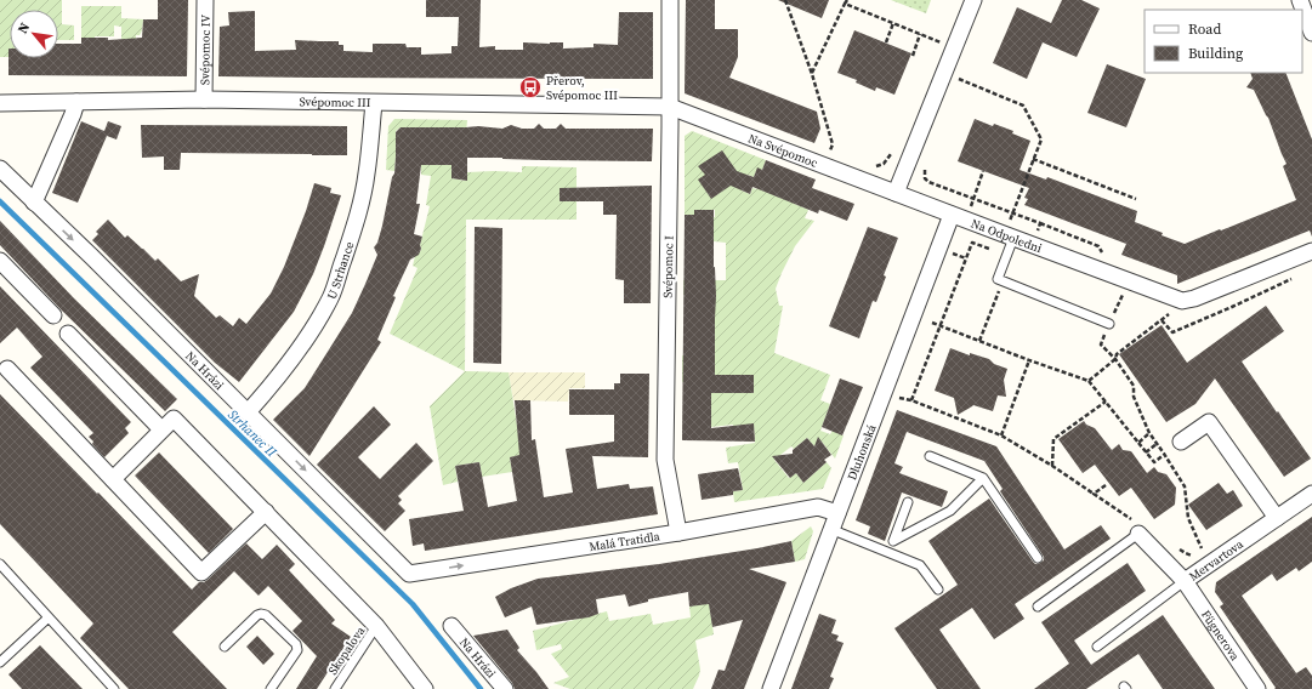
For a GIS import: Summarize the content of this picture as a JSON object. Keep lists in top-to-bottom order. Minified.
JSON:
{"streets":{"street":["Svépomoc IV","Svépomoc III","Na Svépomoc","Na Odpoledni","Svépomoc I","U Strhance","Na Hrázi","Dluhonská","Malá Tratidla","Mervartova","Fügnerova"],"lane":["Skopalova"]},"crossings":[["Svépomoc IV","Svépomoc III"],["Svépomoc III","Na Svépomoc"],["Svépomoc III","Svépomoc I"],["Svépomoc III","U Strhance"],["Na Svépomoc","Na Odpoledni"],["Na Svépomoc","Svépomoc I"],["Na Odpoledni","Dluhonská"],["Svépomoc I","Malá Tratidla"],["U Strhance","Na Hrázi"],["Na Hrázi","Malá Tratidla"],["Dluhonská","Malá Tratidla"],["Mervartova","Fügnerova"]],"one_way":["Malá Tratidla"],"water":["Strhanec II"],"places":{"bus stop":["Přerov, Svépomoc III"]},"legend":["Road","Building"],"north":"top left"}
